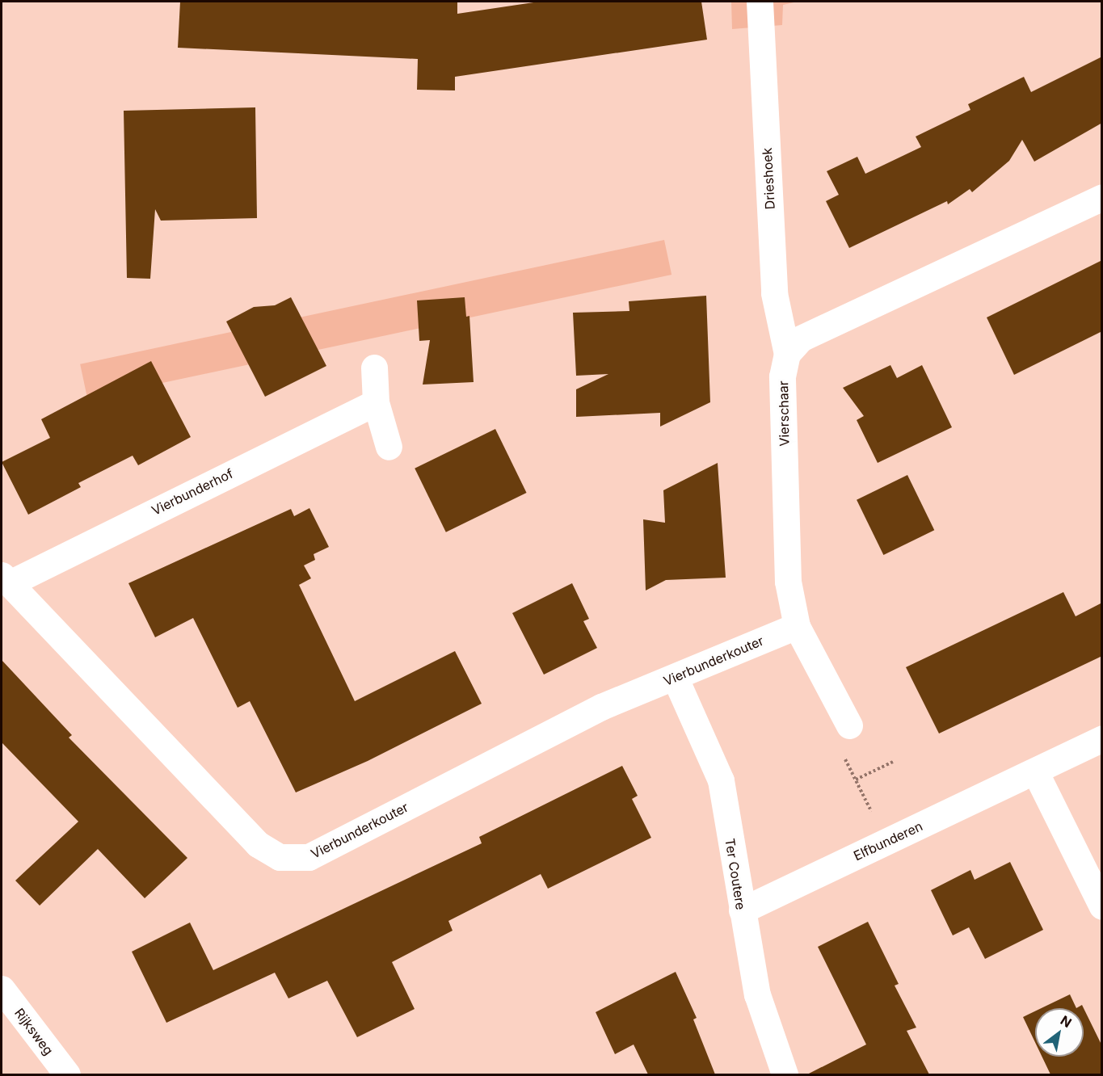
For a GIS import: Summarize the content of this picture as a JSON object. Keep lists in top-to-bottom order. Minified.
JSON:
{"streets":{"street":["Drieshoek","Vierschaar","Vierbunderhof","Vierbunderkouter","Elfbunderen","Ter Coutere","Rijksweg"]},"crossings":[["Drieshoek","Vierschaar"],["Vierschaar","Vierbunderkouter"],["Vierbunderhof","Vierbunderkouter"],["Vierbunderkouter","Ter Coutere"],["Elfbunderen","Ter Coutere"]],"north":"top right"}
